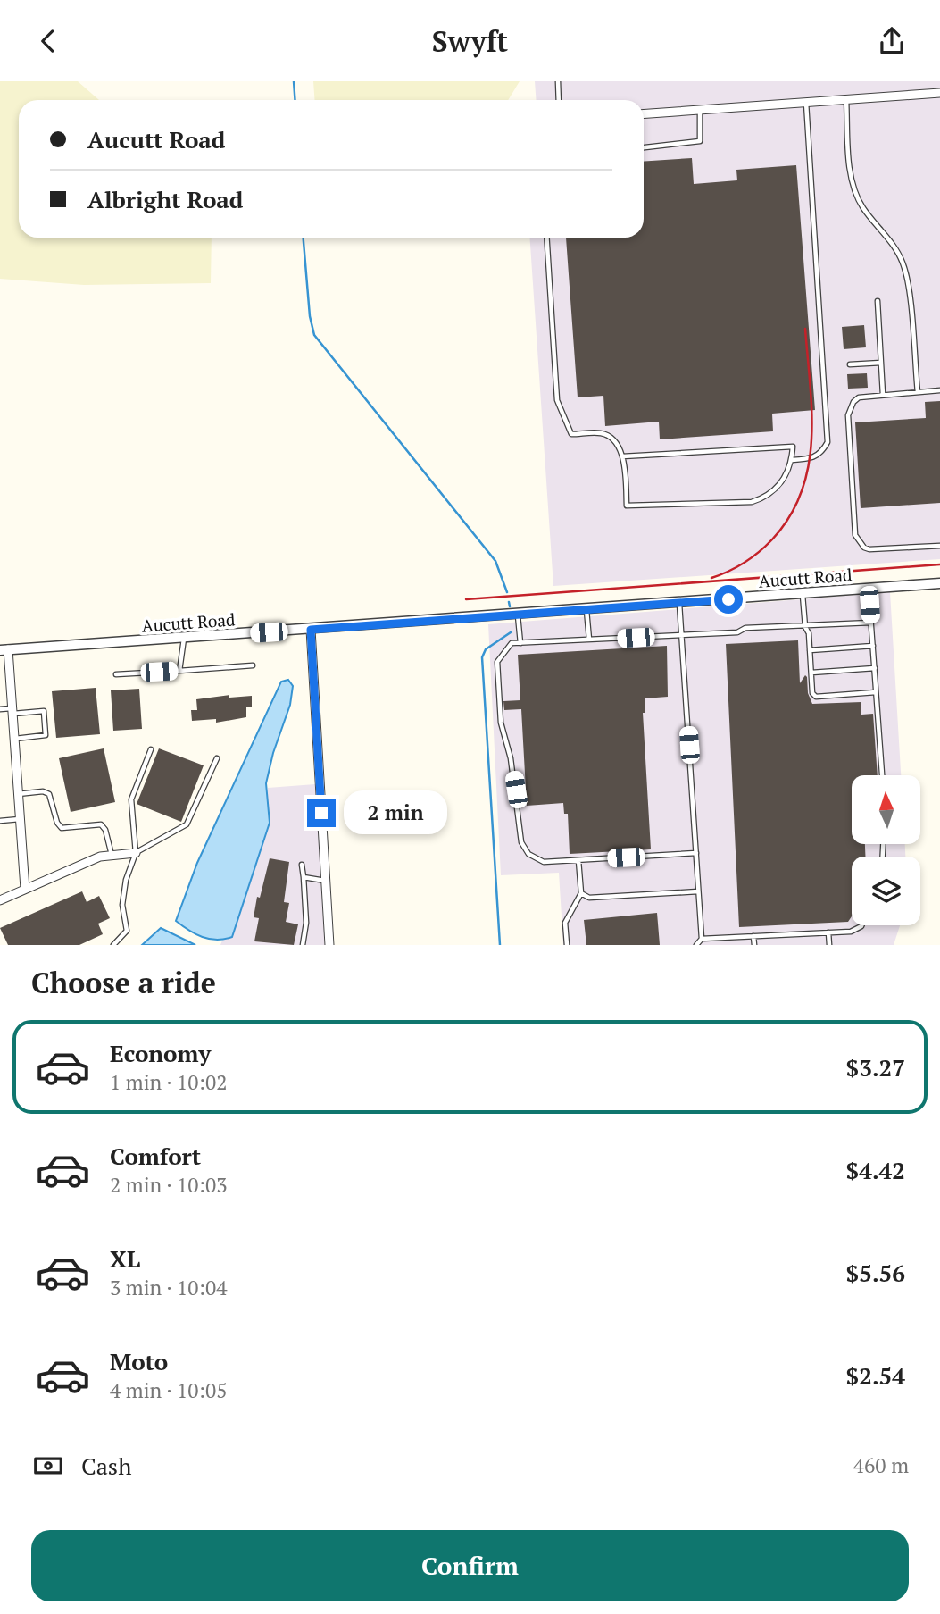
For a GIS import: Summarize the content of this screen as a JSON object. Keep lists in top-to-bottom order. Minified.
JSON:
{"streets":{"street":["Aucutt Road"]},"north":"top","page":{"header":"Swyft","banner":["Aucutt Road","Albright Road"],"bubble":"2 min","heading":"Choose a ride","list":[{"name":"Economy","note":"1 min · 10:02","value":"$3.27"},{"name":"Comfort","note":"2 min · 10:03","value":"$4.42"},{"name":"XL","note":"3 min · 10:04","value":"$5.56"},{"name":"Moto","note":"4 min · 10:05","value":"$2.54"}],"pay":["Cash","460 m"],"buttons":"Confirm"}}
